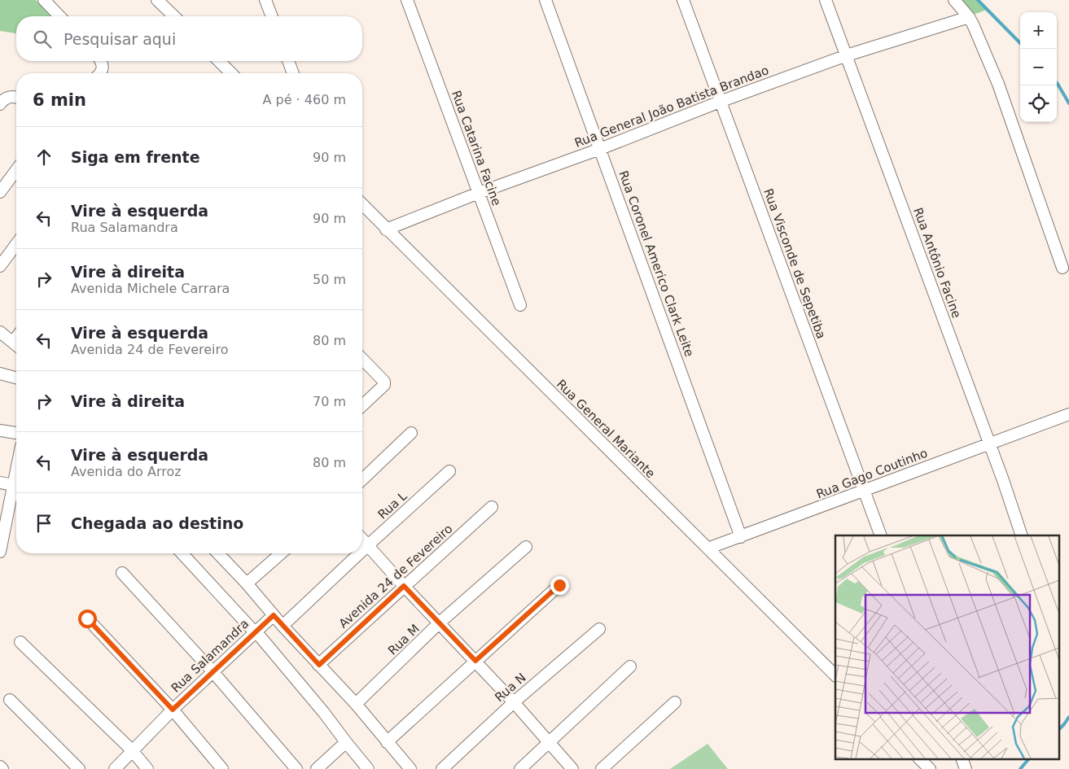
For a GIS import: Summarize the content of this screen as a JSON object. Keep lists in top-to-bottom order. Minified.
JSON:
{"streets":{"street":["Rua General João Batista Brandao","Rua Catarina Facine","Rua Antônio Facine","Rua Coronel Americo Clark Leite","Rua Visconde de Sepetiba","Rua General Mariante","Rua Gago Coutinho","Rua L","Avenida 24 de Fevereiro","Rua M","Rua Salamandra","Rua N"]},"crossings":[["Rua General João Batista Brandao","Rua Catarina Facine"],["Rua General João Batista Brandao","Rua Antônio Facine"],["Rua General João Batista Brandao","Rua Coronel Americo Clark Leite"],["Rua General João Batista Brandao","Rua Visconde de Sepetiba"],["Rua General João Batista Brandao","Rua General Mariante"],["Rua Antônio Facine","Rua Gago Coutinho"],["Rua Coronel Americo Clark Leite","Rua Gago Coutinho"],["Rua Visconde de Sepetiba","Rua Gago Coutinho"],["Rua General Mariante","Rua Gago Coutinho"]],"page":{"map_buttons":["+","−"],"search":"Pesquisar aqui","heading":["6 min","A pé · 460 m"],"list":[["Siga em frente","90 m"],["Vire à esquerda","Rua Salamandra","90 m"],["Vire à direita","Avenida Michele Carrara","50 m"],["Vire à esquerda","Avenida 24 de Fevereiro","80 m"],["Vire à direita","70 m"],["Vire à esquerda","Avenida do Arroz","80 m"],"Chegada ao destino"]}}
